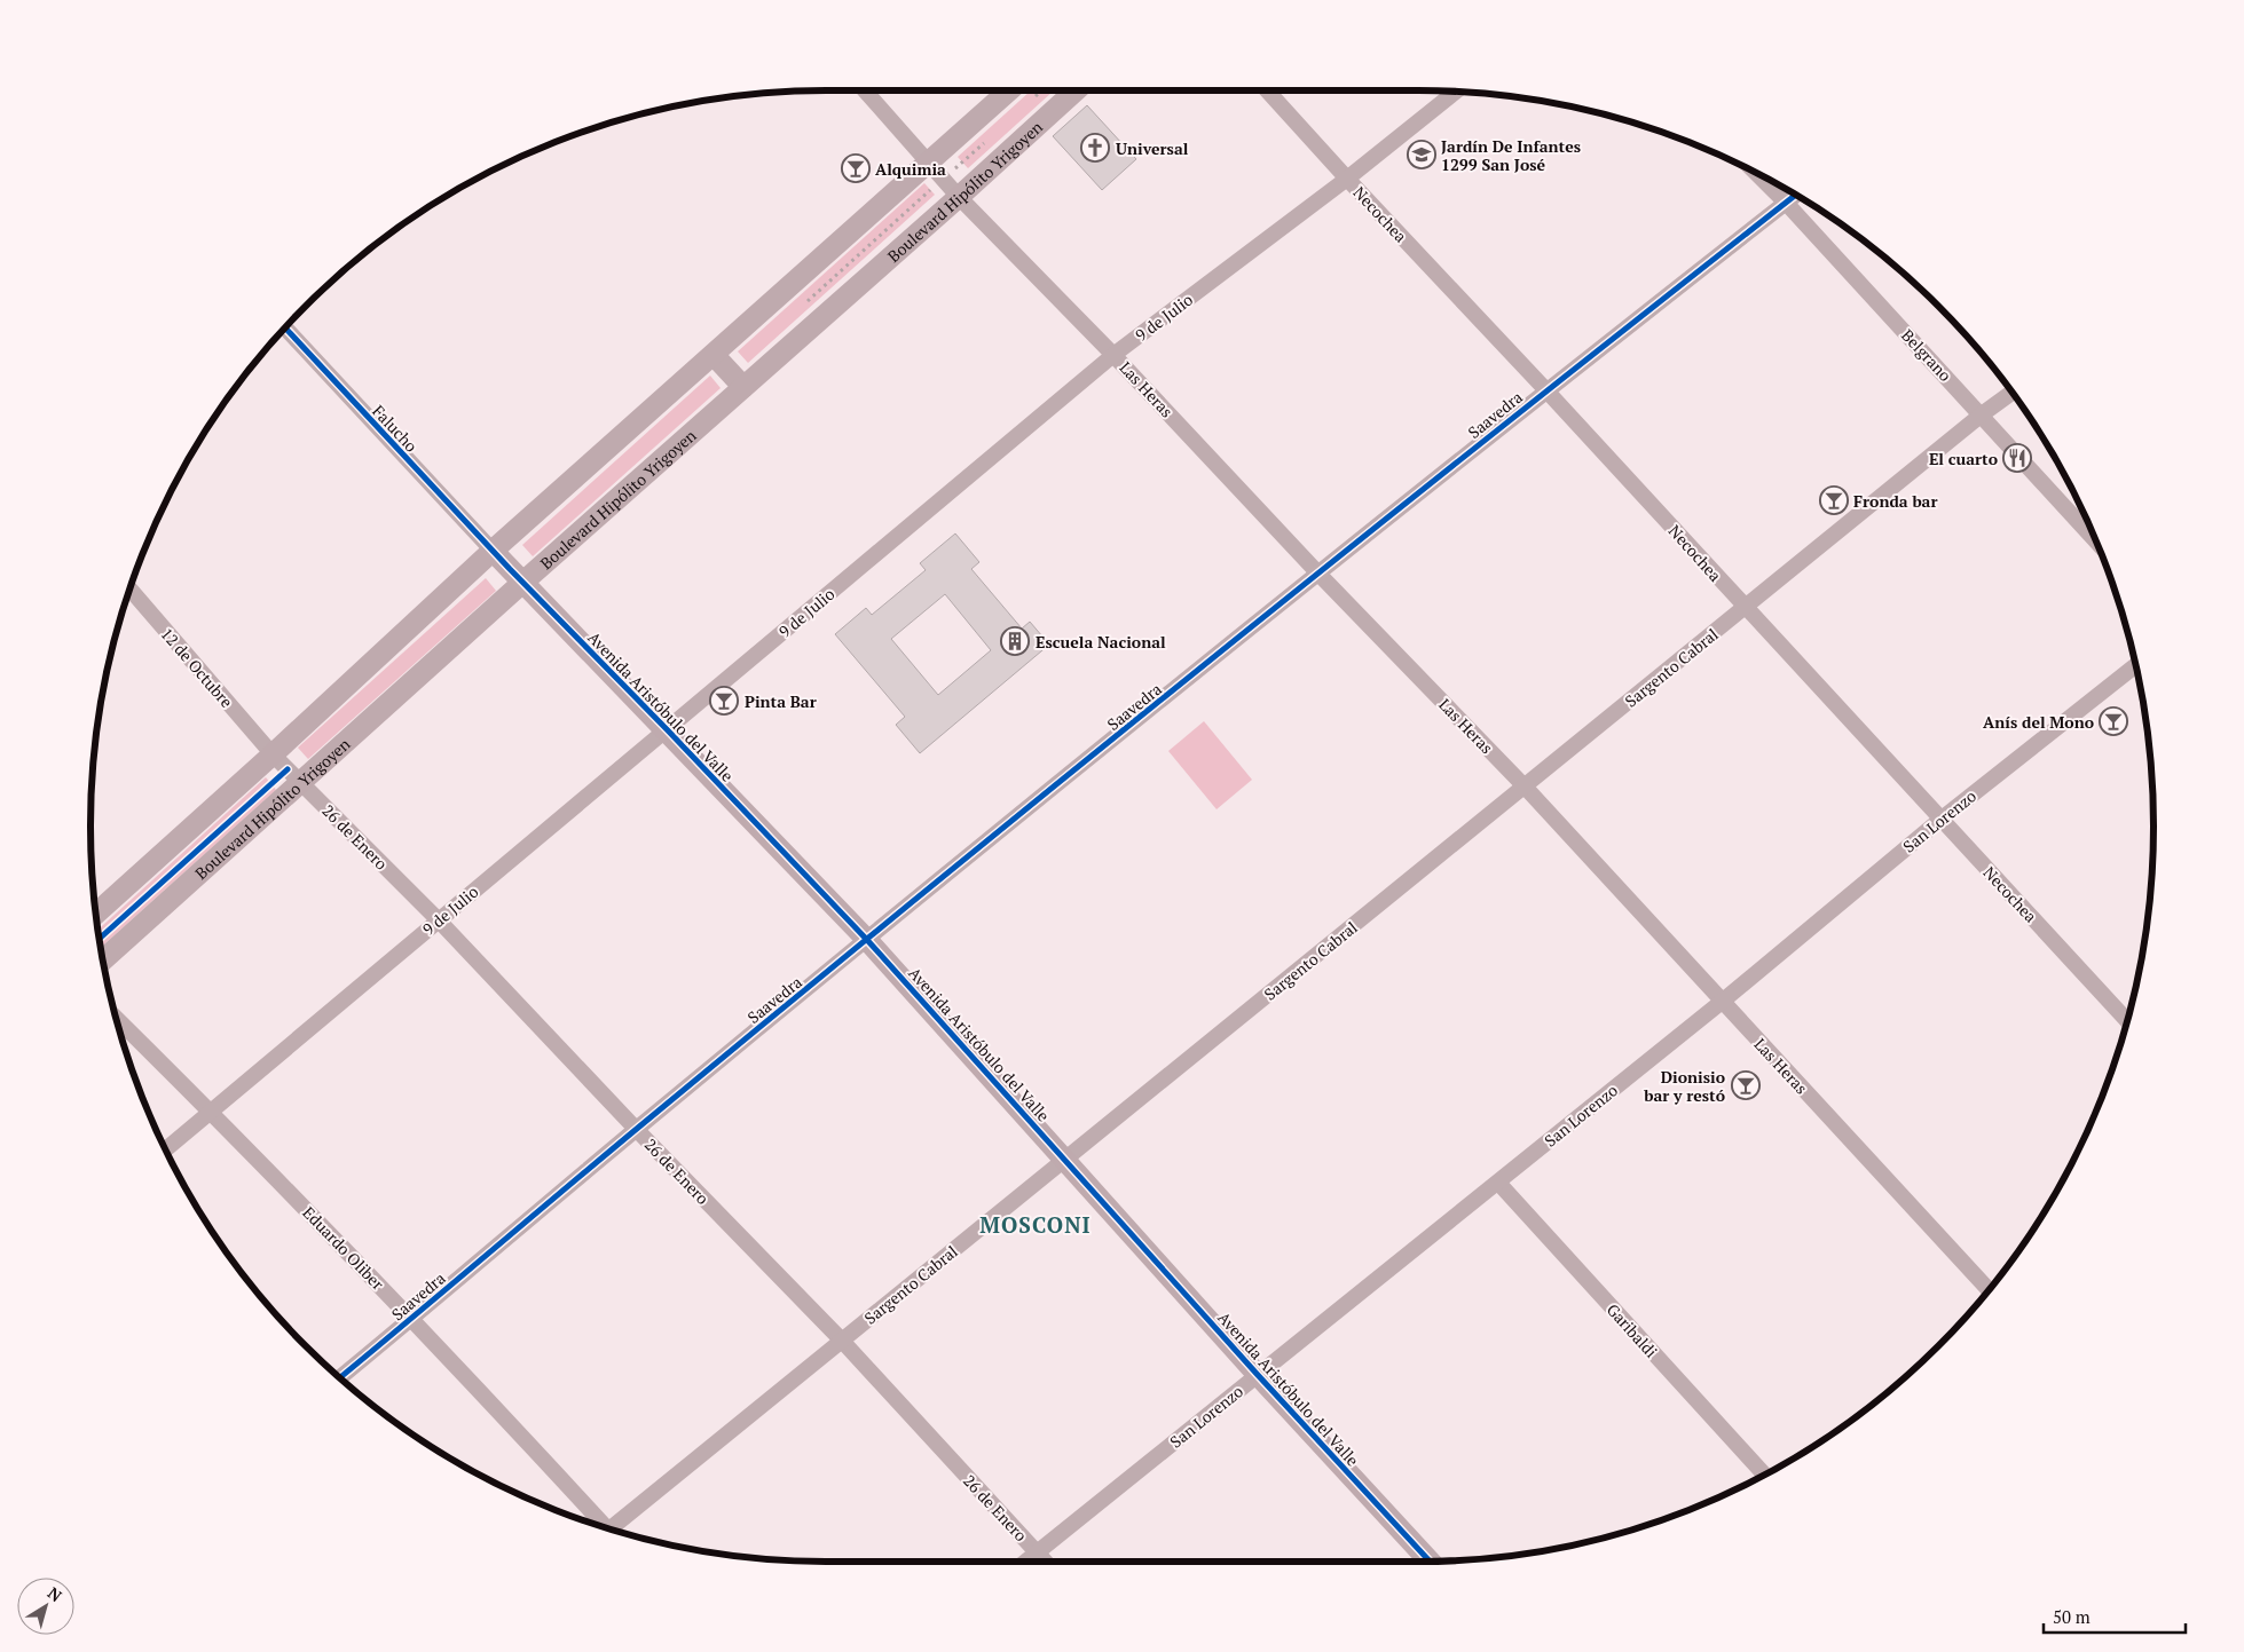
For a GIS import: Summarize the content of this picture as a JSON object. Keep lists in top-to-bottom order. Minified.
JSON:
{"streets":{"main road":["Boulevard Hipólito Yrigoyen","Avenida Aristóbulo del Valle"],"street":["Necochea","9 de Julio","Belgrano","Las Heras","Saavedra","Falucho","12 de Octubre","Sargento Cabral","San Lorenzo","26 de Enero","Eduardo Oliber","Garibaldi"]},"crossings":[["Boulevard Hipólito Yrigoyen","Las Heras"],["Boulevard Hipólito Yrigoyen","Avenida Aristóbulo del Valle"],["Boulevard Hipólito Yrigoyen","26 de Enero"],["Necochea","9 de Julio"],["Necochea","Saavedra"],["Necochea","Sargento Cabral"],["Necochea","San Lorenzo"],["9 de Julio","Las Heras"],["9 de Julio","Avenida Aristóbulo del Valle"],["9 de Julio","26 de Enero"],["9 de Julio","Eduardo Oliber"],["Belgrano","Saavedra"],["Belgrano","Sargento Cabral"],["Las Heras","Saavedra"],["Las Heras","Sargento Cabral"],["Las Heras","San Lorenzo"],["Saavedra","Avenida Aristóbulo del Valle"],["Saavedra","26 de Enero"],["Saavedra","Eduardo Oliber"],["Falucho","Avenida Aristóbulo del Valle"],["12 de Octubre","26 de Enero"],["Sargento Cabral","Avenida Aristóbulo del Valle"],["Sargento Cabral","26 de Enero"],["Avenida Aristóbulo del Valle","San Lorenzo"],["San Lorenzo","26 de Enero"],["San Lorenzo","Garibaldi"]],"districts":["MOSCONI"],"places":{"church":["Universal"],"school or university":["Jardín De Infantes 1299 San José"],"bar":["Alquimia","Fronda bar","Pinta Bar","Anís del Mono","Dionisio bar y restó"],"restaurant":["El cuarto"],"building":["Escuela Nacional"]},"scale_bar":"50 m","north":"top right"}
